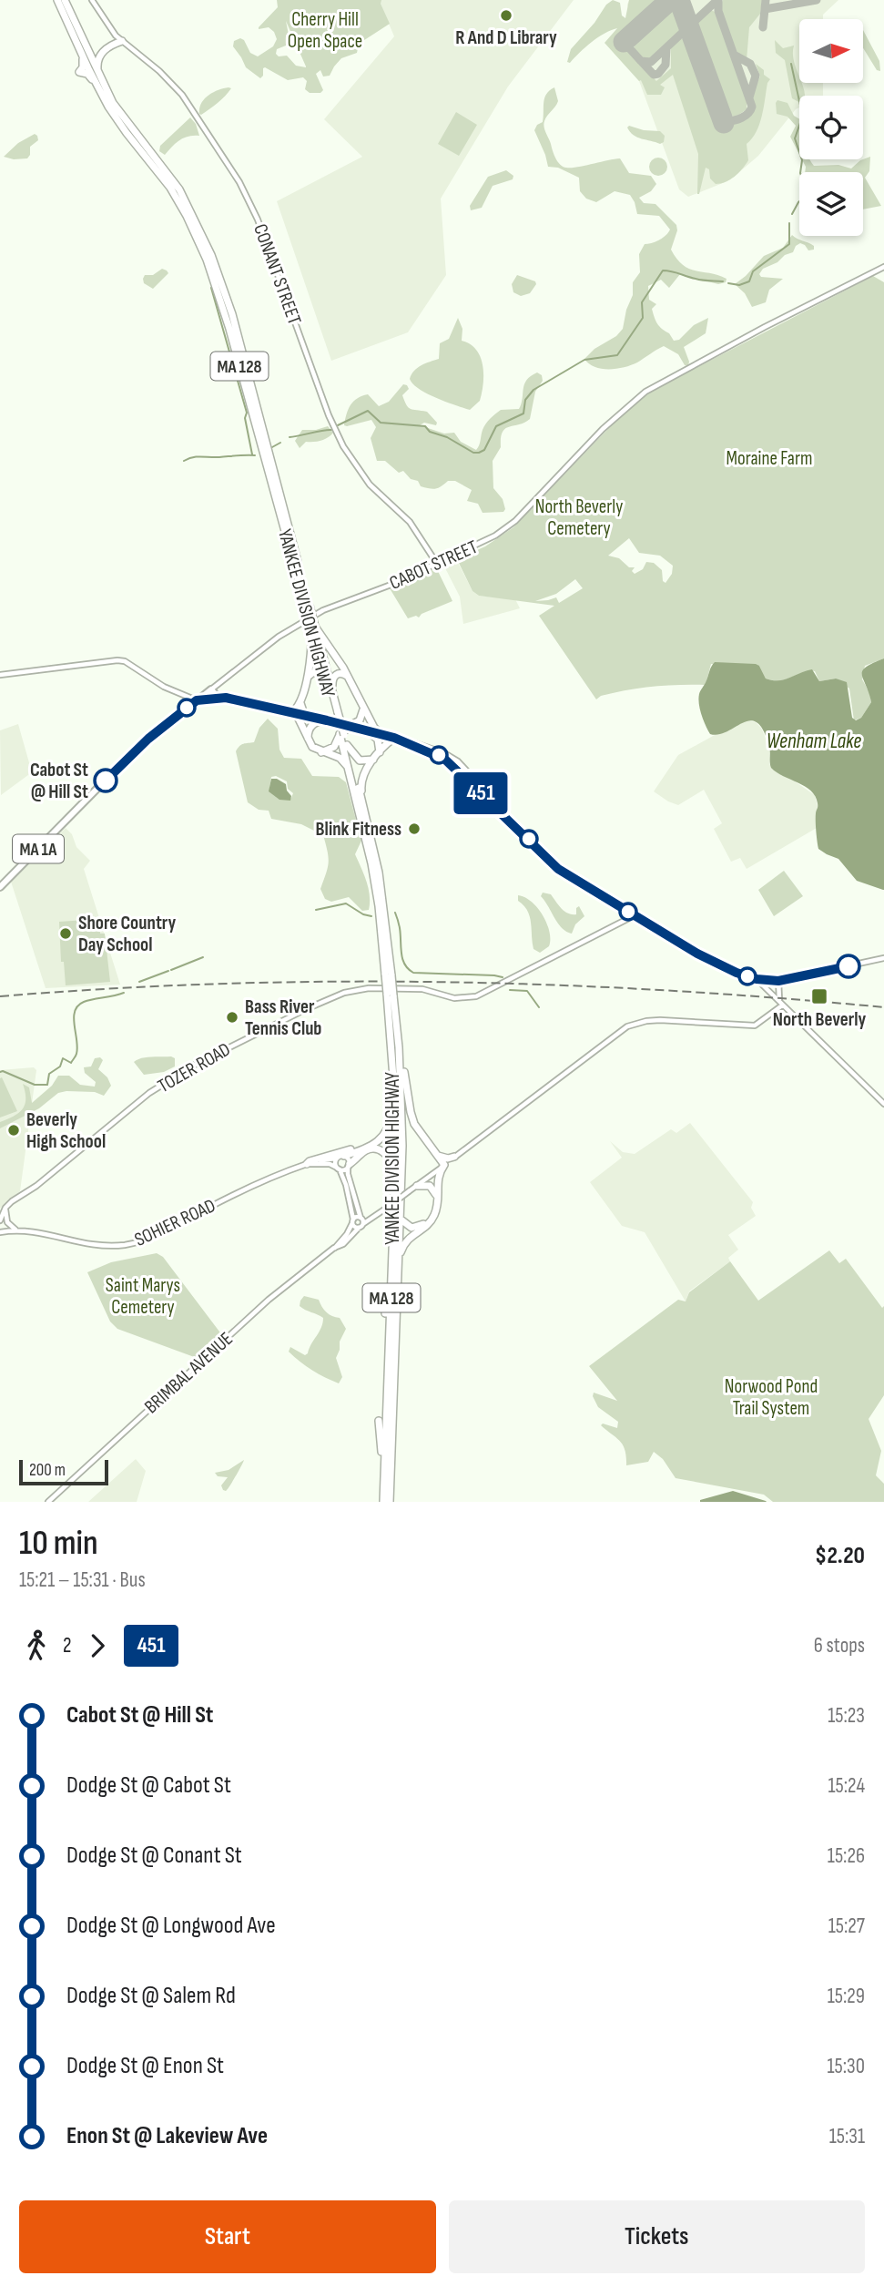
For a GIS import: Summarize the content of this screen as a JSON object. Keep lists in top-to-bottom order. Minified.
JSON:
{"streets":{"highway":["MA 128","CABOT STREET","YANKEE DIVISION HIGHWAY","MA 1A"],"main road":["CONANT STREET","TOZER ROAD","SOHIER ROAD","BRIMBAL AVENUE"]},"crossings":[["CONANT STREET","CABOT STREET"]],"water":["Wenham Lake"],"parks":["Cherry Hill Open Space","Moraine Farm","North Beverly Cemetery","Saint Marys Cemetery","Norwood Pond Trail System"],"places":{"other":["R And D Library","Cabot St @ Hill St","Blink Fitness","Shore Country Day School","Bass River Tennis Club","Beverly High School"],"transit":["North Beverly"]},"lines":["bus line 451"],"scale_bar":"200 m","north":"right","page":{"on_map":"451","scale":"200 m","heading":["10 min","15:21 – 15:31 · Bus","$2.20"],"legs":["2","451","6 stops"],"list":[{"name":"Cabot St @ Hill St","value":"15:23"},{"name":"Dodge St @ Cabot St","value":"15:24"},{"name":"Dodge St @ Conant St","value":"15:26"},{"name":"Dodge St @ Longwood Ave","value":"15:27"},{"name":"Dodge St @ Salem Rd","value":"15:29"},{"name":"Dodge St @ Enon St","value":"15:30"},{"name":"Enon St @ Lakeview Ave","value":"15:31"}],"buttons":["Start","Tickets"]}}
